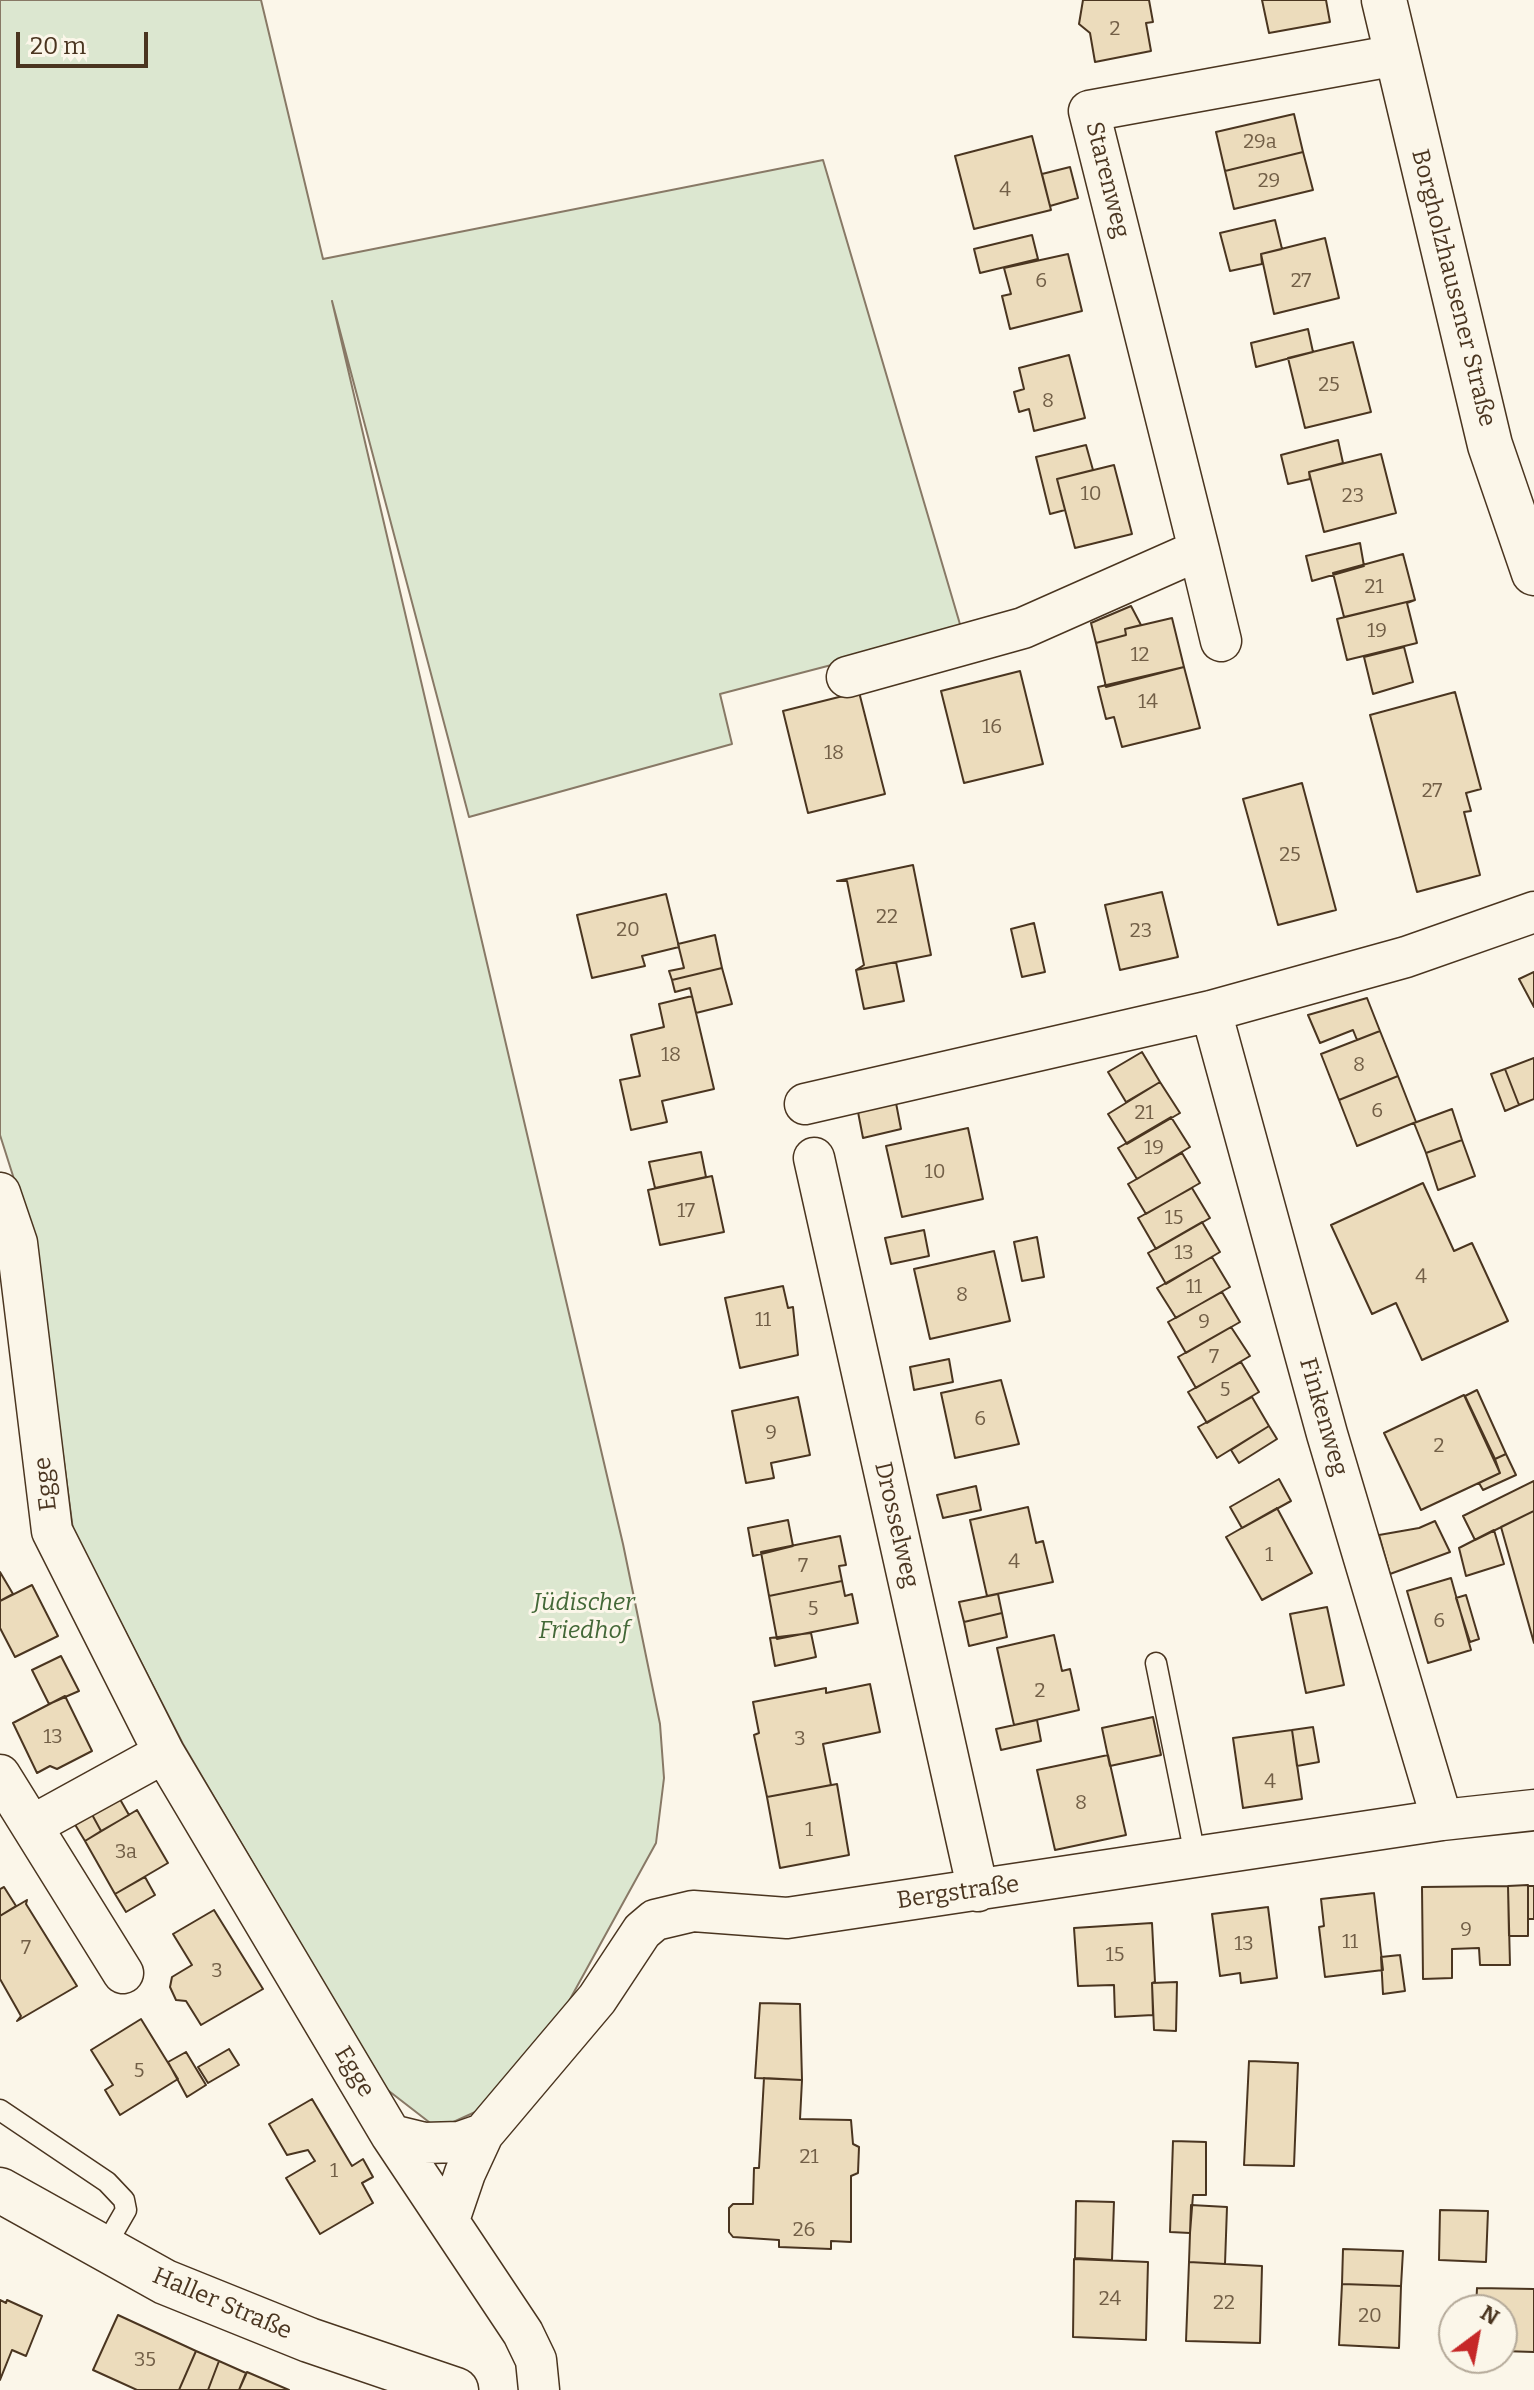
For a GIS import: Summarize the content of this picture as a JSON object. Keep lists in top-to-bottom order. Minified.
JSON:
{"streets":{"main road":["Borgholzhausener Straße","Haller Straße"],"street":["Starenweg","Finkenweg","Egge","Drosselweg","Bergstraße"]},"crossings":[["Starenweg","Borgholzhausener Straße"],["Finkenweg","Bergstraße"],["Egge","Bergstraße"],["Drosselweg","Bergstraße"]],"parks":["Jüdischer Friedhof"],"house_numbers":["2","29a","29","4","6","27","25","8","10","23","21","19","12","14","16","18","27","25","22","20","23","18","8","6","21","19","10","17","15","13","4","11","8","11","9","7","5","6","9","2","1","4","7","5","6","2","13","3","4","8","1","3a","9","11","13","7","15","3","5","21","1","26","24","22","20","35"],"scale_bar":"20 m","north":"top right"}
